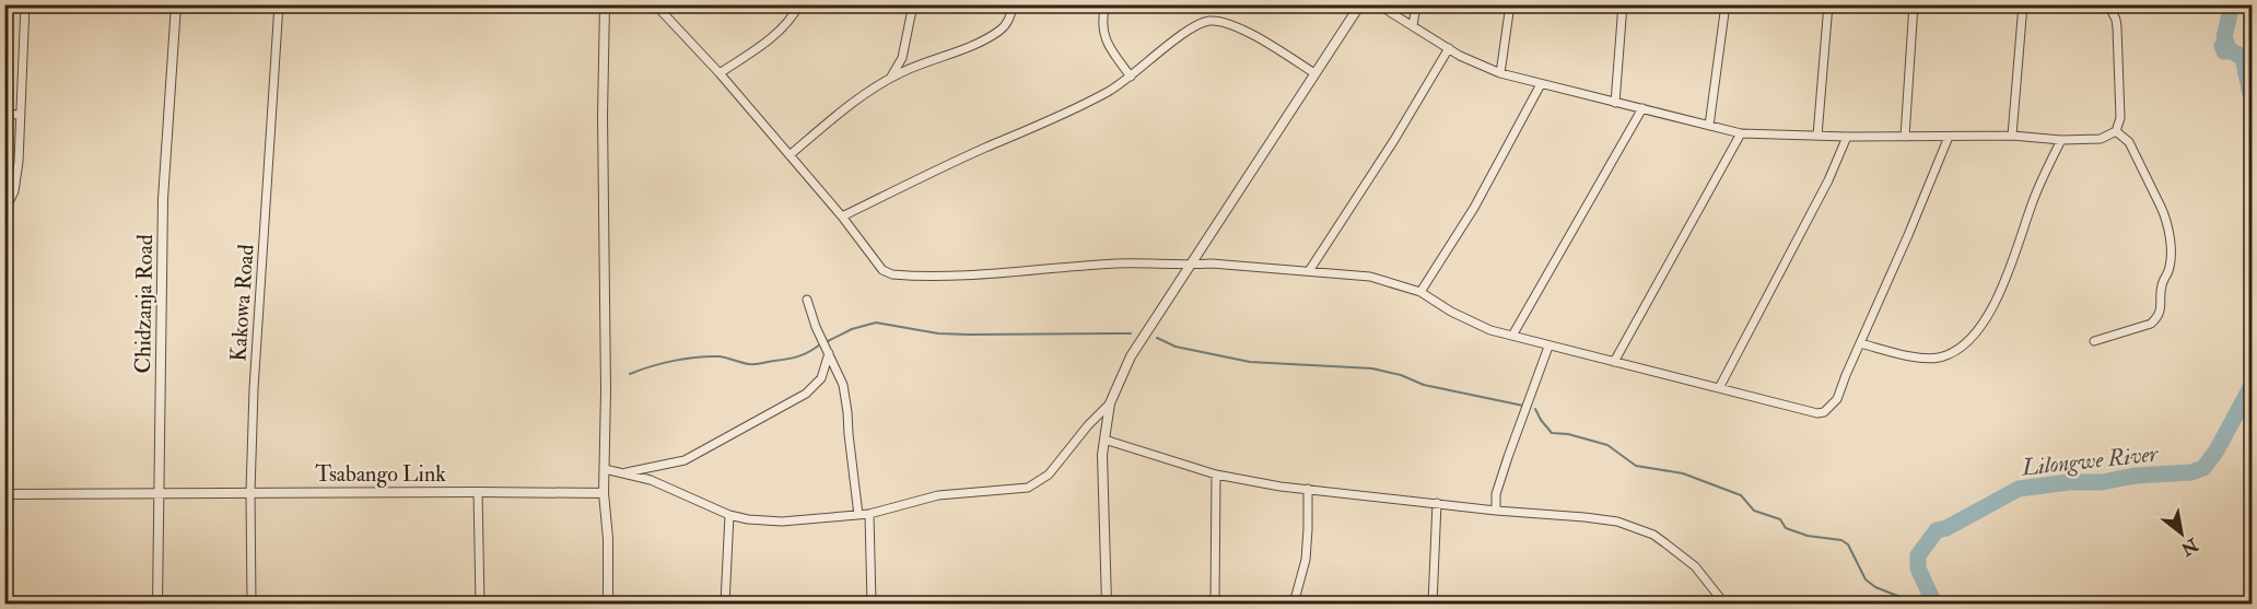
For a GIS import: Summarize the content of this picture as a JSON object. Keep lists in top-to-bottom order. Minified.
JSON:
{"streets":{"street":["Kakowa Road","Chidzanja Road","Tsabango Link"]},"crossings":[["Kakowa Road","Tsabango Link"],["Chidzanja Road","Tsabango Link"]],"water":["Lilongwe River"],"north":"bottom right"}
